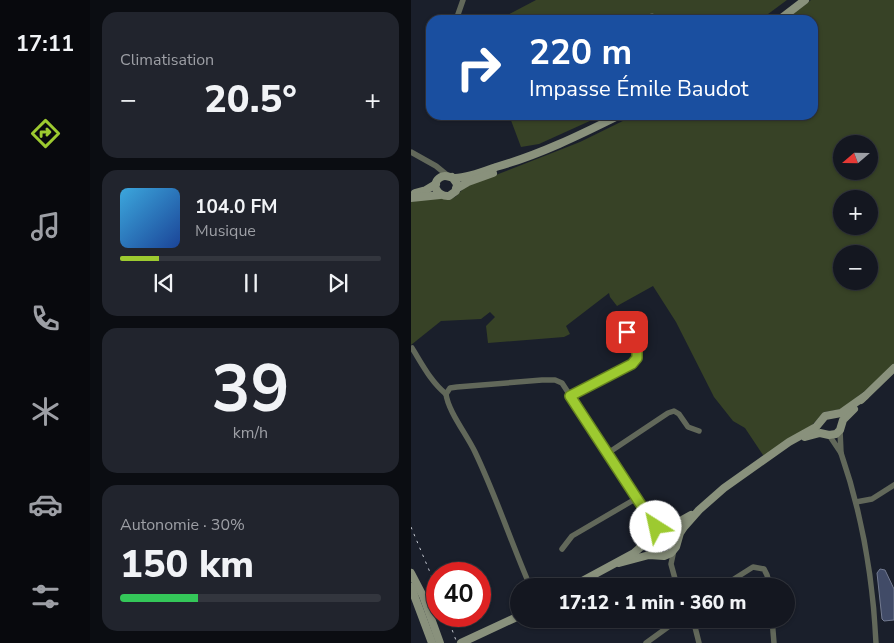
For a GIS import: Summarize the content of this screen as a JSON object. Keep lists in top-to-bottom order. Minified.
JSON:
{"north":"left","page":{"tabs":"17:11","tile":["Climatisation",["39","km/h"],["Autonomie · 30%","150 km"]],"turn":["220 m","Impasse Émile Baudot"],"heat":["−","20.5°","+"],"map_buttons":["+","−"],"song":["104.0 FM","Musique"],"limit":"40","trip":"17:12 · 1 min · 360 m"}}
